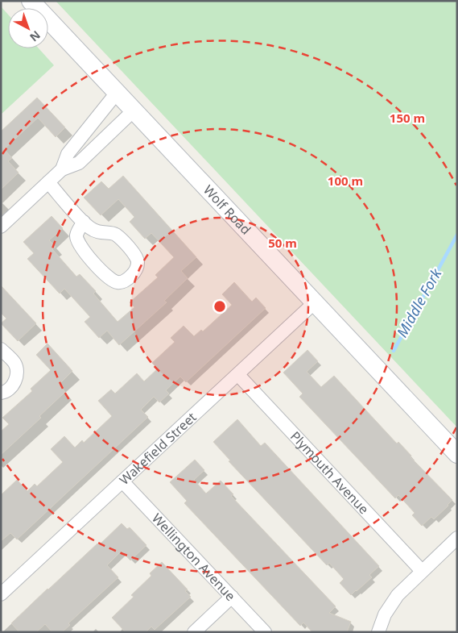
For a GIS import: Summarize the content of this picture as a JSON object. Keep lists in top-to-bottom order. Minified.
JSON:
{"streets":{"main road":["Wolf Road"],"street":["Wakefield Street","Plymouth Avenue","Wellington Avenue"]},"crossings":[["Wolf Road","Wakefield Street"],["Wakefield Street","Plymouth Avenue"],["Wakefield Street","Wellington Avenue"]],"water":["Middle Fork"],"north":"bottom right","rings":["150 m","100 m","50 m"]}
